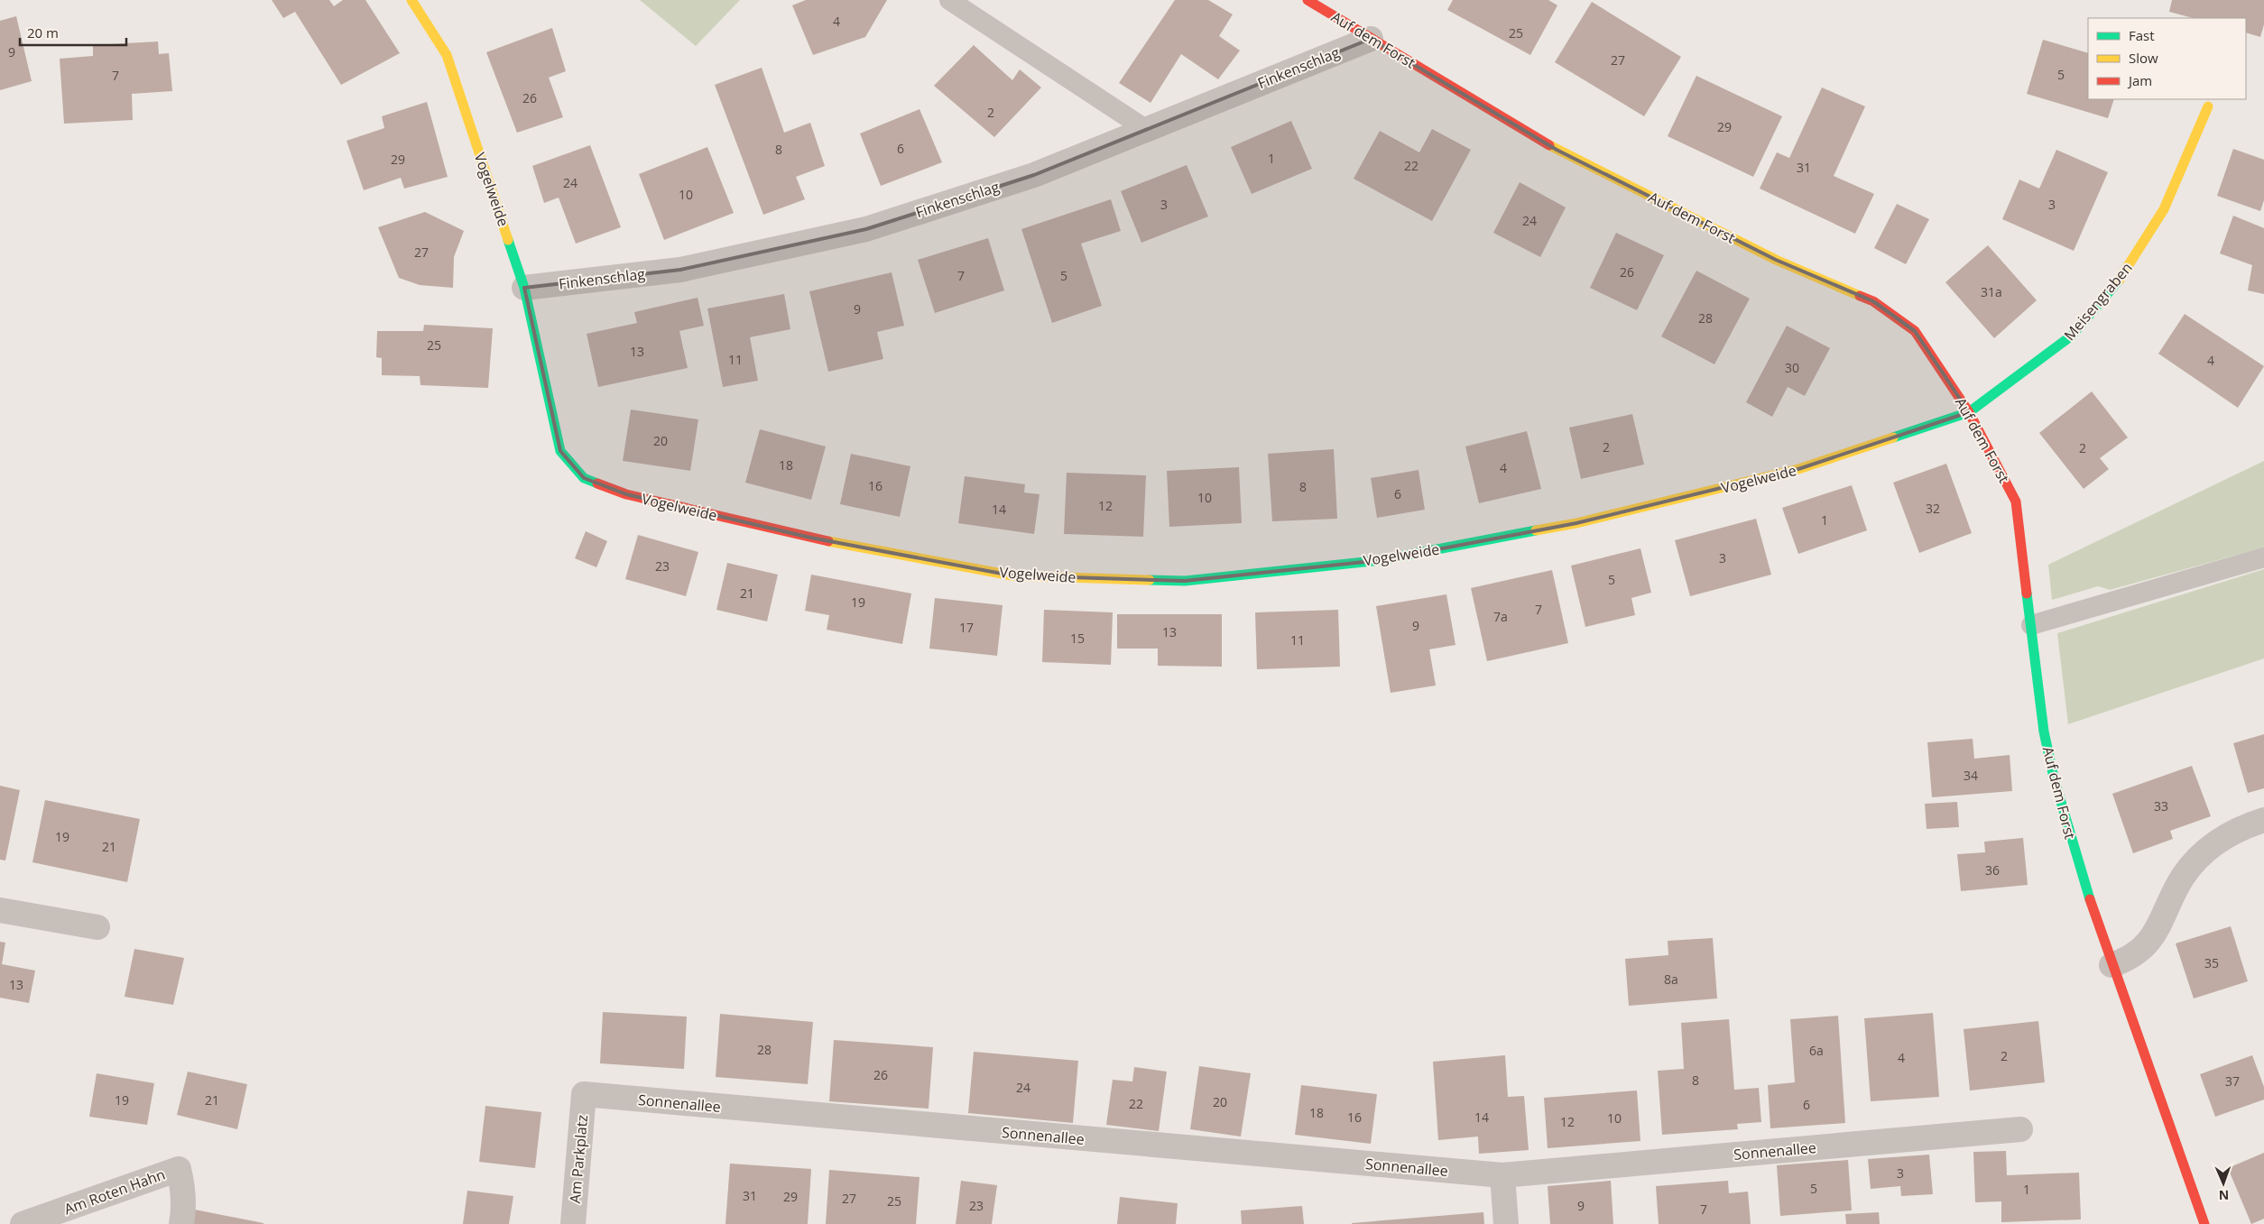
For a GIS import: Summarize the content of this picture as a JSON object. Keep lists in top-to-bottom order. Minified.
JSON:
{"streets":{"street":["Auf dem Forst","Finkenschlag","Vogelweide","Meisengraben","Sonnenallee","Am Parkplatz","Am Roten Hahn"]},"crossings":[["Auf dem Forst","Finkenschlag"],["Auf dem Forst","Vogelweide"],["Auf dem Forst","Meisengraben"],["Finkenschlag","Vogelweide"],["Vogelweide","Meisengraben"],["Sonnenallee","Am Parkplatz"]],"house_numbers":["4","25","9","27","5","7","26","2","29","6","8","1","29","22","31","24","10","3","3","24","27","26","7","5","31a","9","28","25","13","11","4","30","20","2","2","18","4","16","8","6","10","12","32","14","1","3","23","5","21","19","7","7a","9","17","13","15","11","34","33","19","21","36","35","8a","13","28","6a","2","4","26","8","37","24","19","21","20","22","6","18","16","14","10","12","3","5","1","31","29","27","25","23","9","7"],"legend":["Fast","Slow","Jam"],"scale_bar":"20 m","north":"bottom"}
